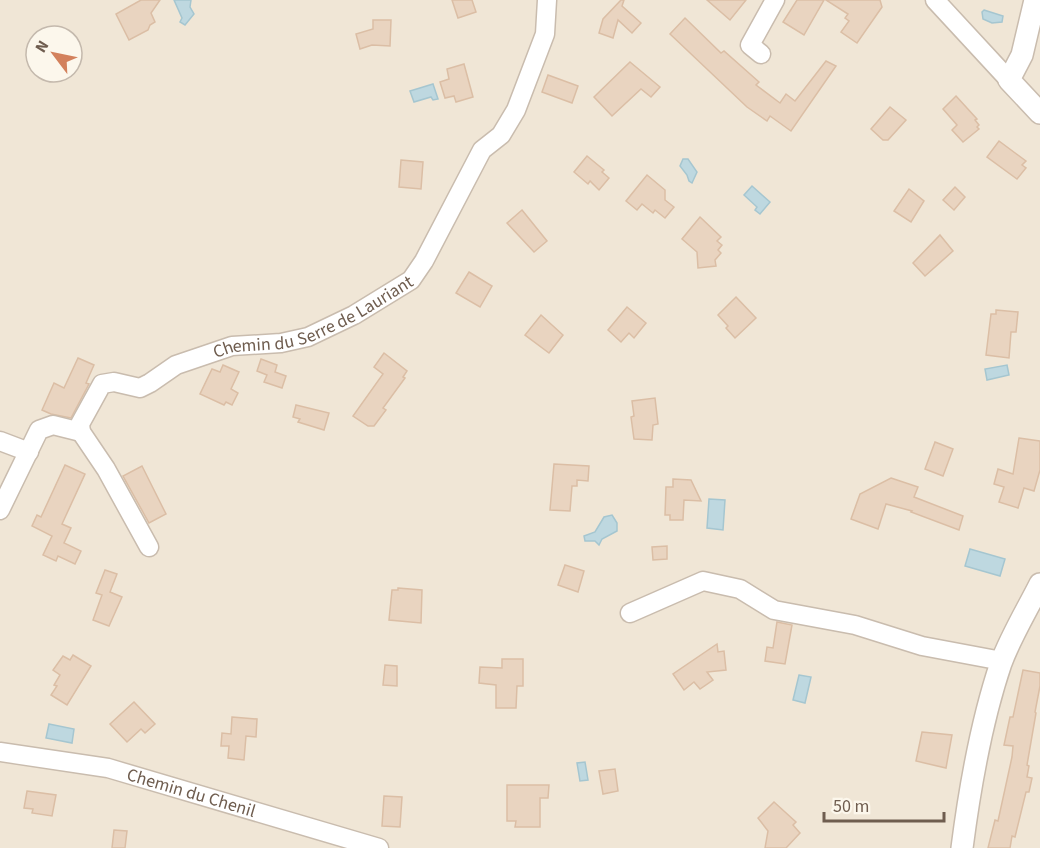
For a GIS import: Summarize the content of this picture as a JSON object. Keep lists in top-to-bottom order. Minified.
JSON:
{"streets":{"street":["Chemin du Serre de Lauriant","Chemin du Chenil"]},"scale_bar":"50 m","north":"top left"}
